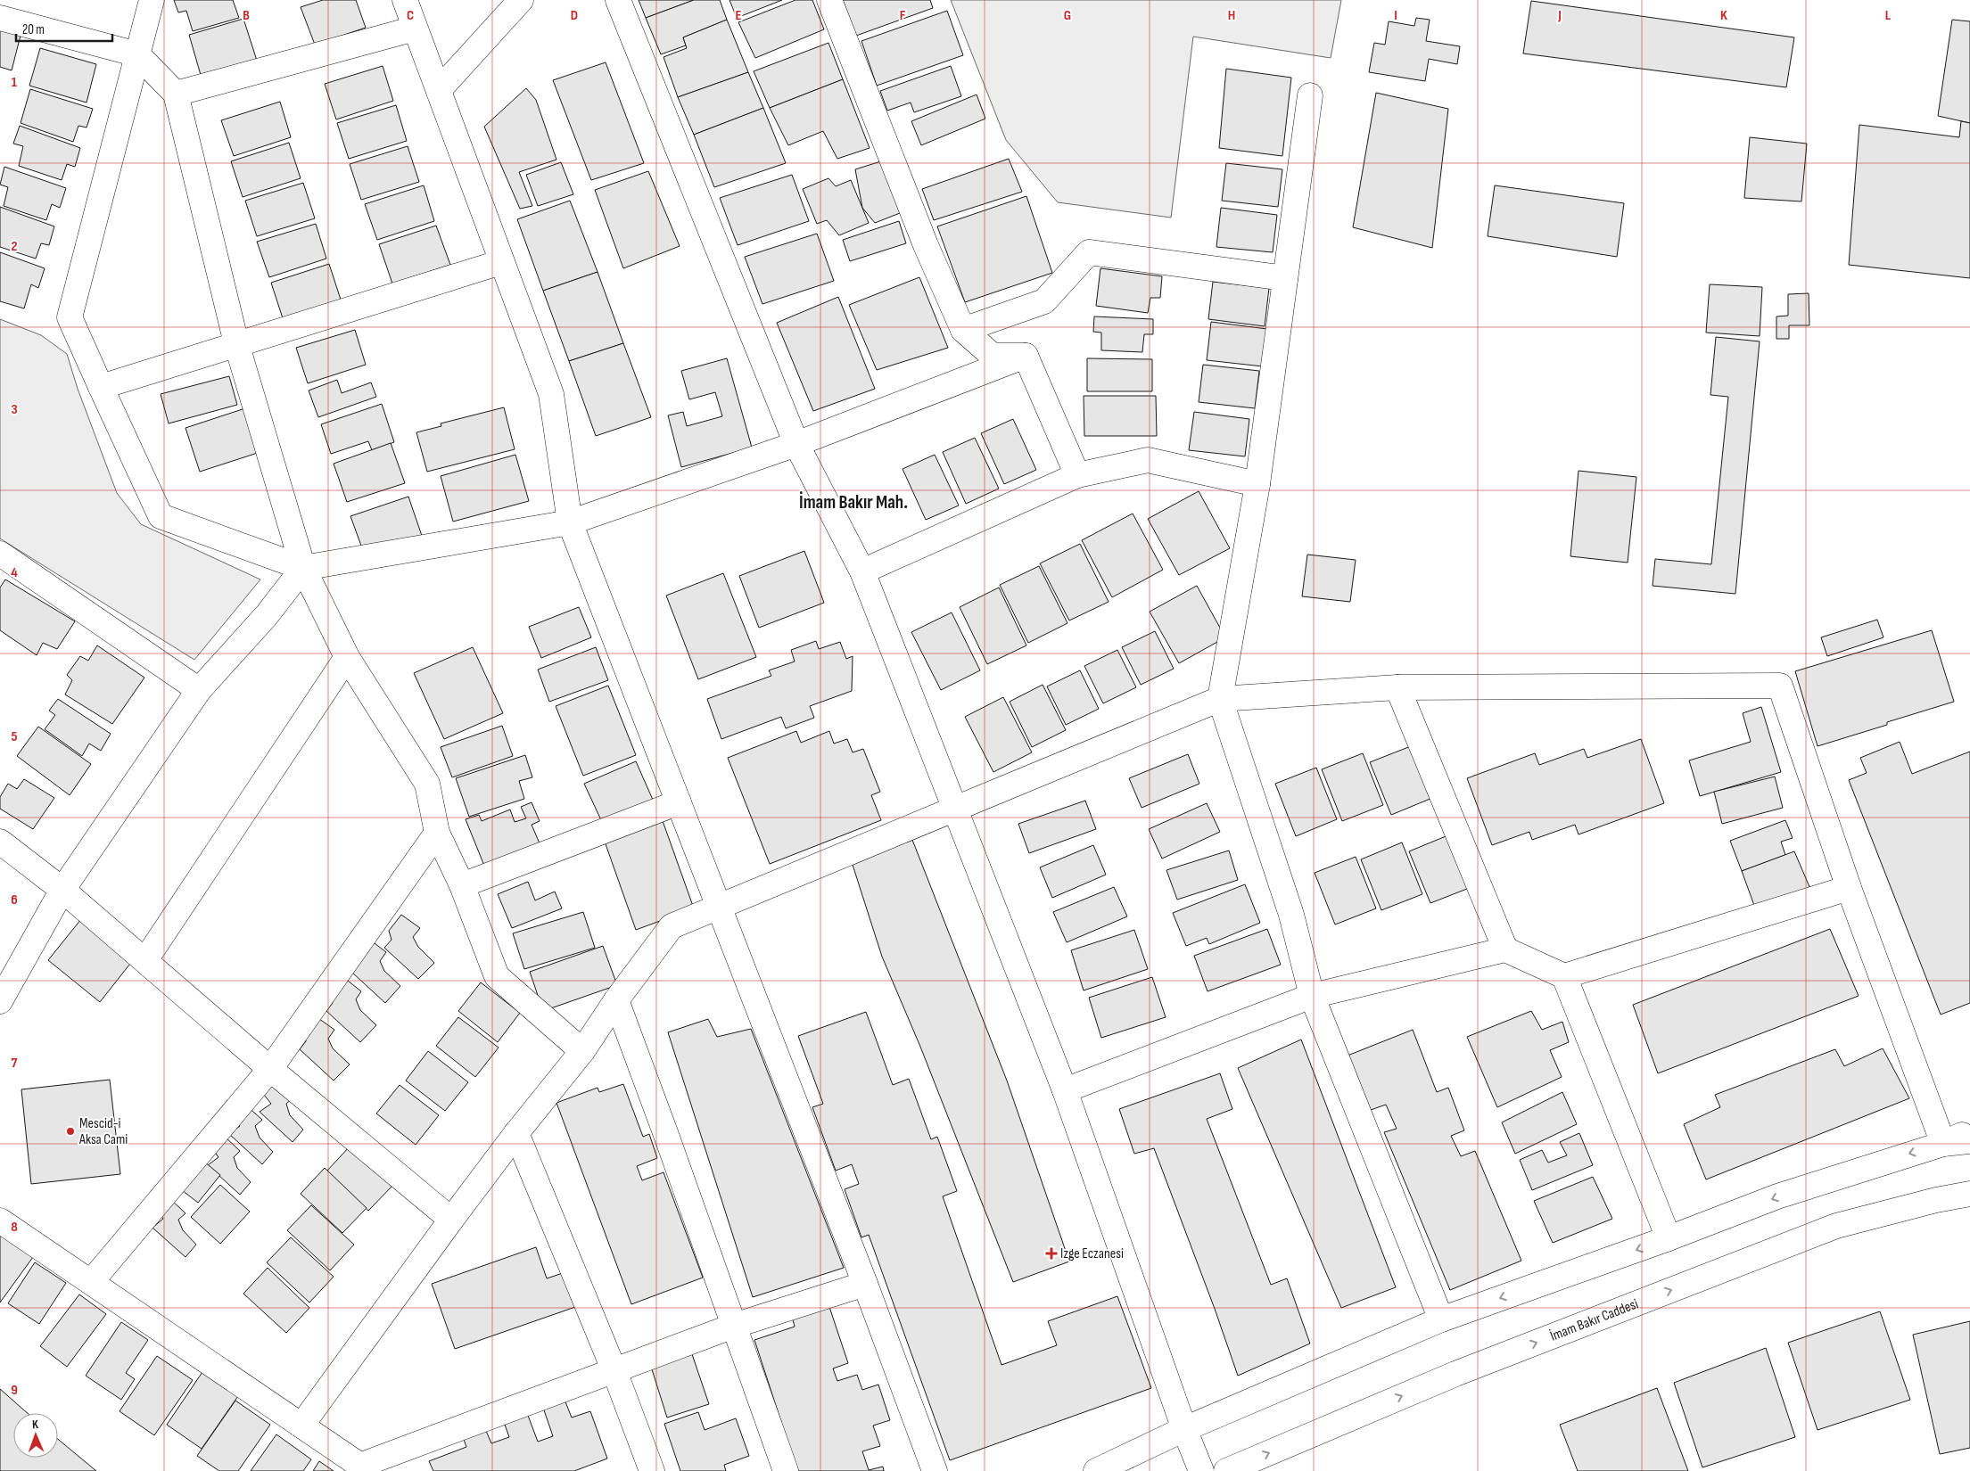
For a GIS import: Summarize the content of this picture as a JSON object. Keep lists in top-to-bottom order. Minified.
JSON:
{"streets":{"street":["İmam Bakır Caddesi"]},"districts":["İmam Bakır Mah."],"places":{"other":["Mescid-i Aksa Cami"],"health":["Izge Eczanesi"]},"scale_bar":"20 m","north":"top","grid":{"columns":["B","C","D","E","F","G","H","I","J","K","L"],"rows":["1","2","3","4","5","6","7","8","9"]}}
